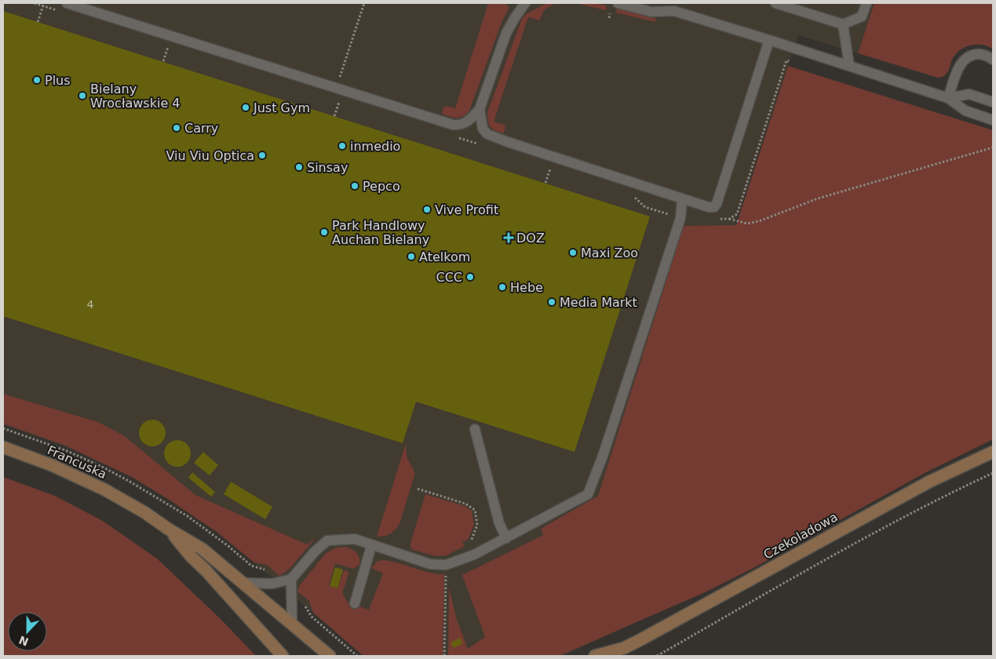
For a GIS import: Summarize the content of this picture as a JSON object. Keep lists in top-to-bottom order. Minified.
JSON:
{"streets":{"main road":["Francuska","Czekoladowa"]},"places":{"other":["Plus","Bielany Wrocławskie 4","Just Gym","Carry","inmedio","Viu Viu Optica","Sinsay","Pepco","Vive Profit","Park Handlowy Auchan Bielany","Maxi Zoo","Atelkom","CCC","Hebe","Media Markt"],"health":["DOZ"]},"house_numbers":["4"],"north":"bottom"}
